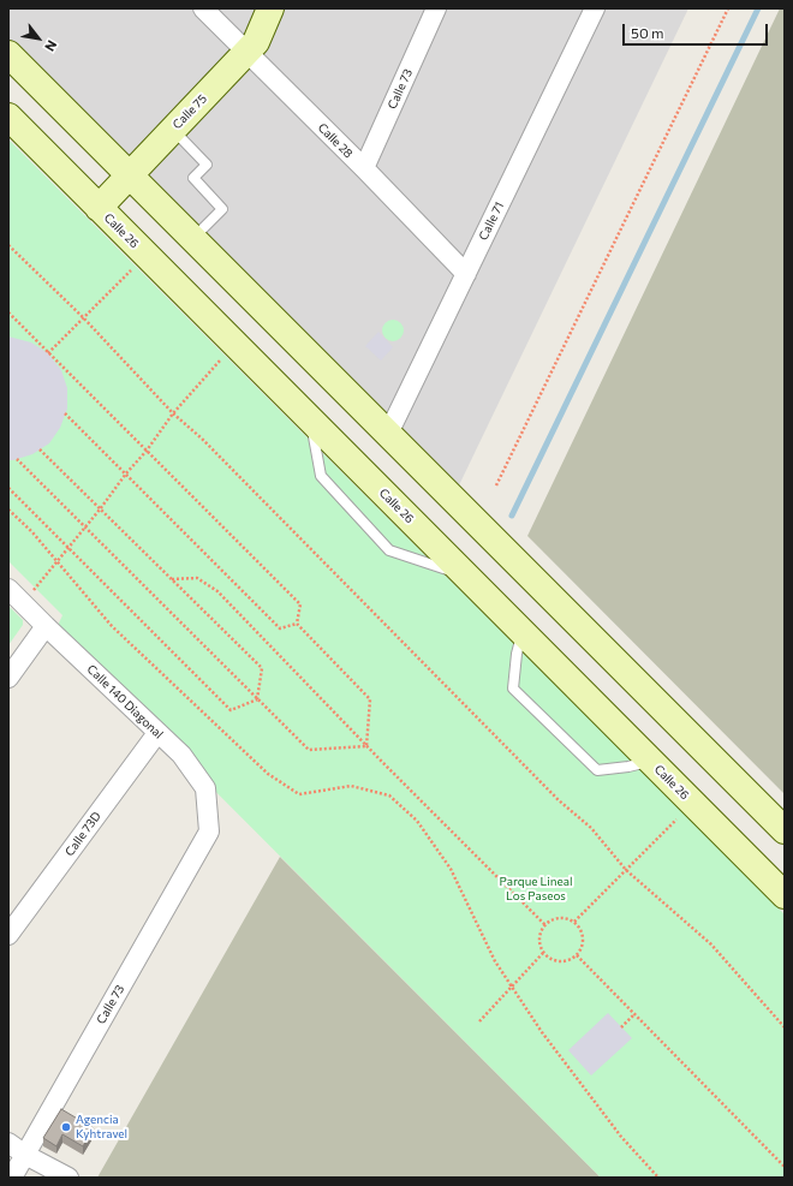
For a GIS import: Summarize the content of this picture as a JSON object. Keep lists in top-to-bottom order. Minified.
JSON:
{"streets":{"main road":["Calle 75","Calle 26"],"street":["Calle 73","Calle 28","Calle 71","Calle 140 Diagonal","Calle 73D"]},"crossings":[["Calle 73","Calle 28"],["Calle 73","Calle 140 Diagonal"],["Calle 75","Calle 28"],["Calle 75","Calle 26"],["Calle 28","Calle 71"],["Calle 140 Diagonal","Calle 73D"]],"parks":["Parque Lineal Los Paseos"],"places":["Agencia Kyhtravel"],"scale_bar":"50 m","north":"bottom right"}
